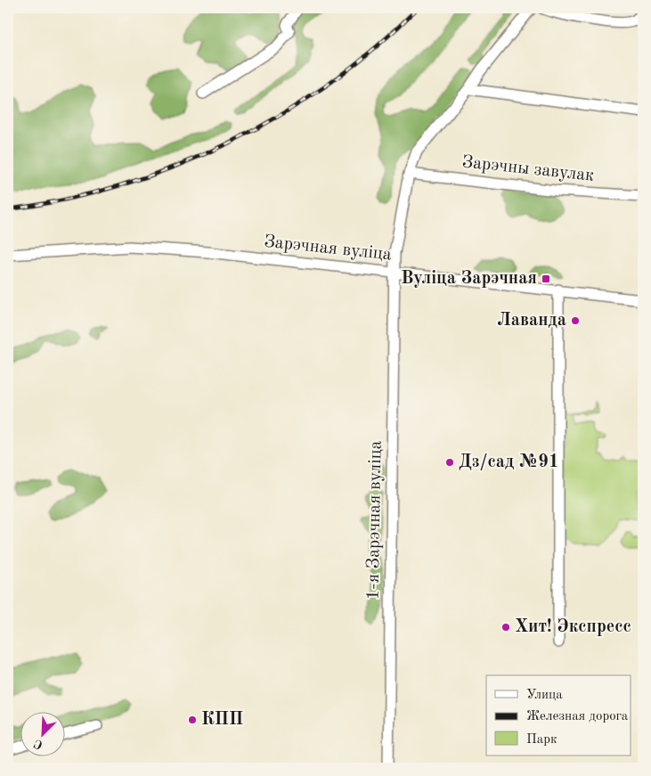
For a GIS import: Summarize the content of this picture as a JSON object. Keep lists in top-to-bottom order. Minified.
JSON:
{"streets":{"street":["Зарэчны завулак","Зарэчная вуліца","1-я Зарэчная вуліца"]},"crossings":[["Зарэчны завулак","1-я Зарэчная вуліца"],["Зарэчная вуліца","1-я Зарэчная вуліца"]],"places":{"transit":["Вуліца Зарэчная"],"other":["Лаванда","Дз/сад №91","Хит! Экспресс","КПП"]},"legend":["Улица","Железная дорога","Парк"],"north":"bottom left"}
